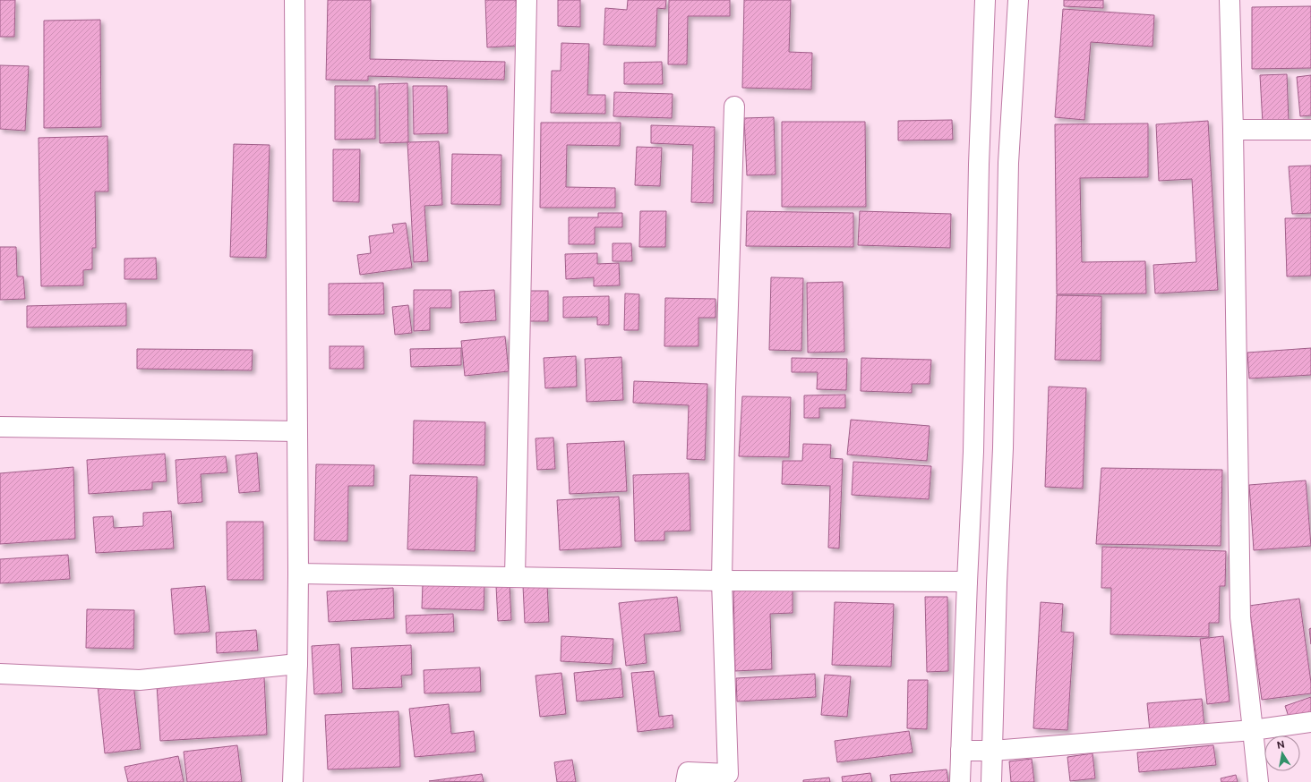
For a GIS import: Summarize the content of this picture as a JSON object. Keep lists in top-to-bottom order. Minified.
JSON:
{"north":"top"}
